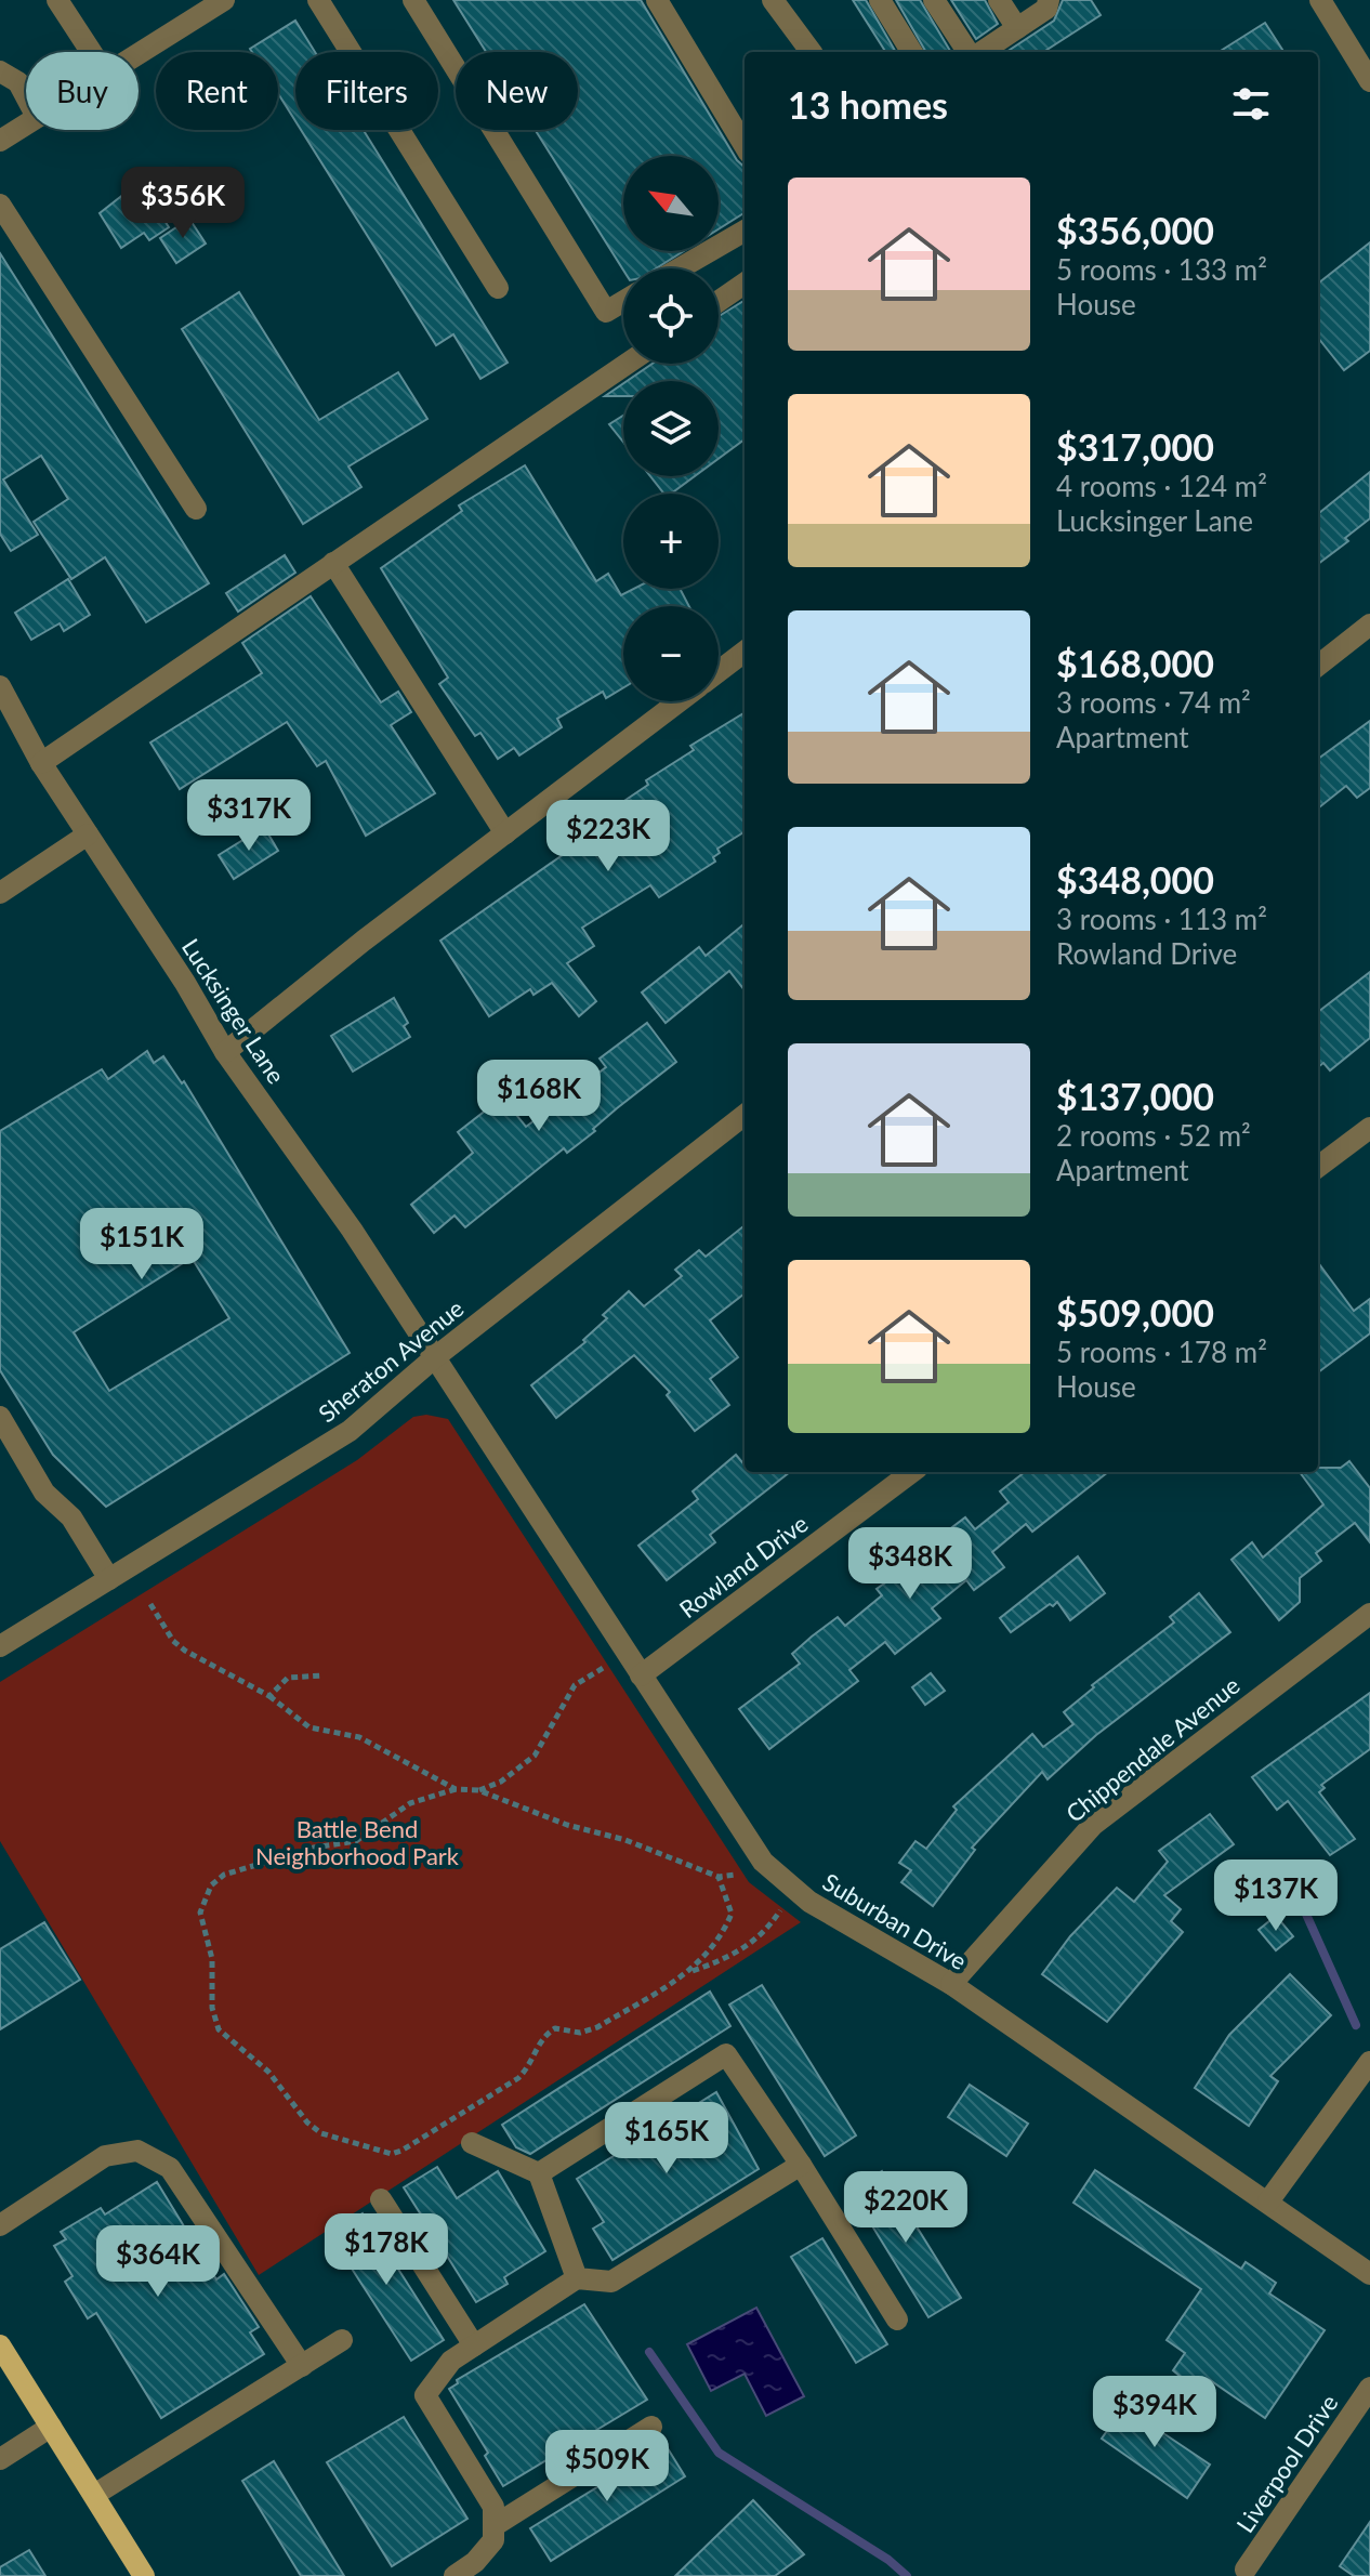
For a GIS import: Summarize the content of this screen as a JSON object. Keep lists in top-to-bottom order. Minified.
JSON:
{"streets":{"street":["Lucksinger Lane","Sheraton Avenue","Rowland Drive","Chippendale Avenue","Suburban Drive","Liverpool Drive"]},"crossings":[["Lucksinger Lane","Sheraton Avenue"],["Lucksinger Lane","Suburban Drive"],["Sheraton Avenue","Suburban Drive"],["Rowland Drive","Suburban Drive"],["Chippendale Avenue","Suburban Drive"]],"parks":["Battle Bend Neighborhood Park"],"north":"top left","page":{"chip":["Buy","Rent","Filters","New"],"heading":"13 homes","map_buttons":["+","−"],"list":[{"name":"$356,000","note":"5 rooms · 133 m² · House"},{"name":"$317,000","note":"4 rooms · 124 m² · Lucksinger Lane"},{"name":"$168,000","note":"3 rooms · 74 m² · Apartment"},{"name":"$348,000","note":"3 rooms · 113 m² · Rowland Drive"},{"name":"$137,000","note":"2 rooms · 52 m² · Apartment"},{"name":"$509,000","note":"5 rooms · 178 m² · House"}],"price":["$356K","$317K","$223K","$168K","$151K","$348K","$137K","$165K","$220K","$178K","$364K","$394K","$509K"]}}
